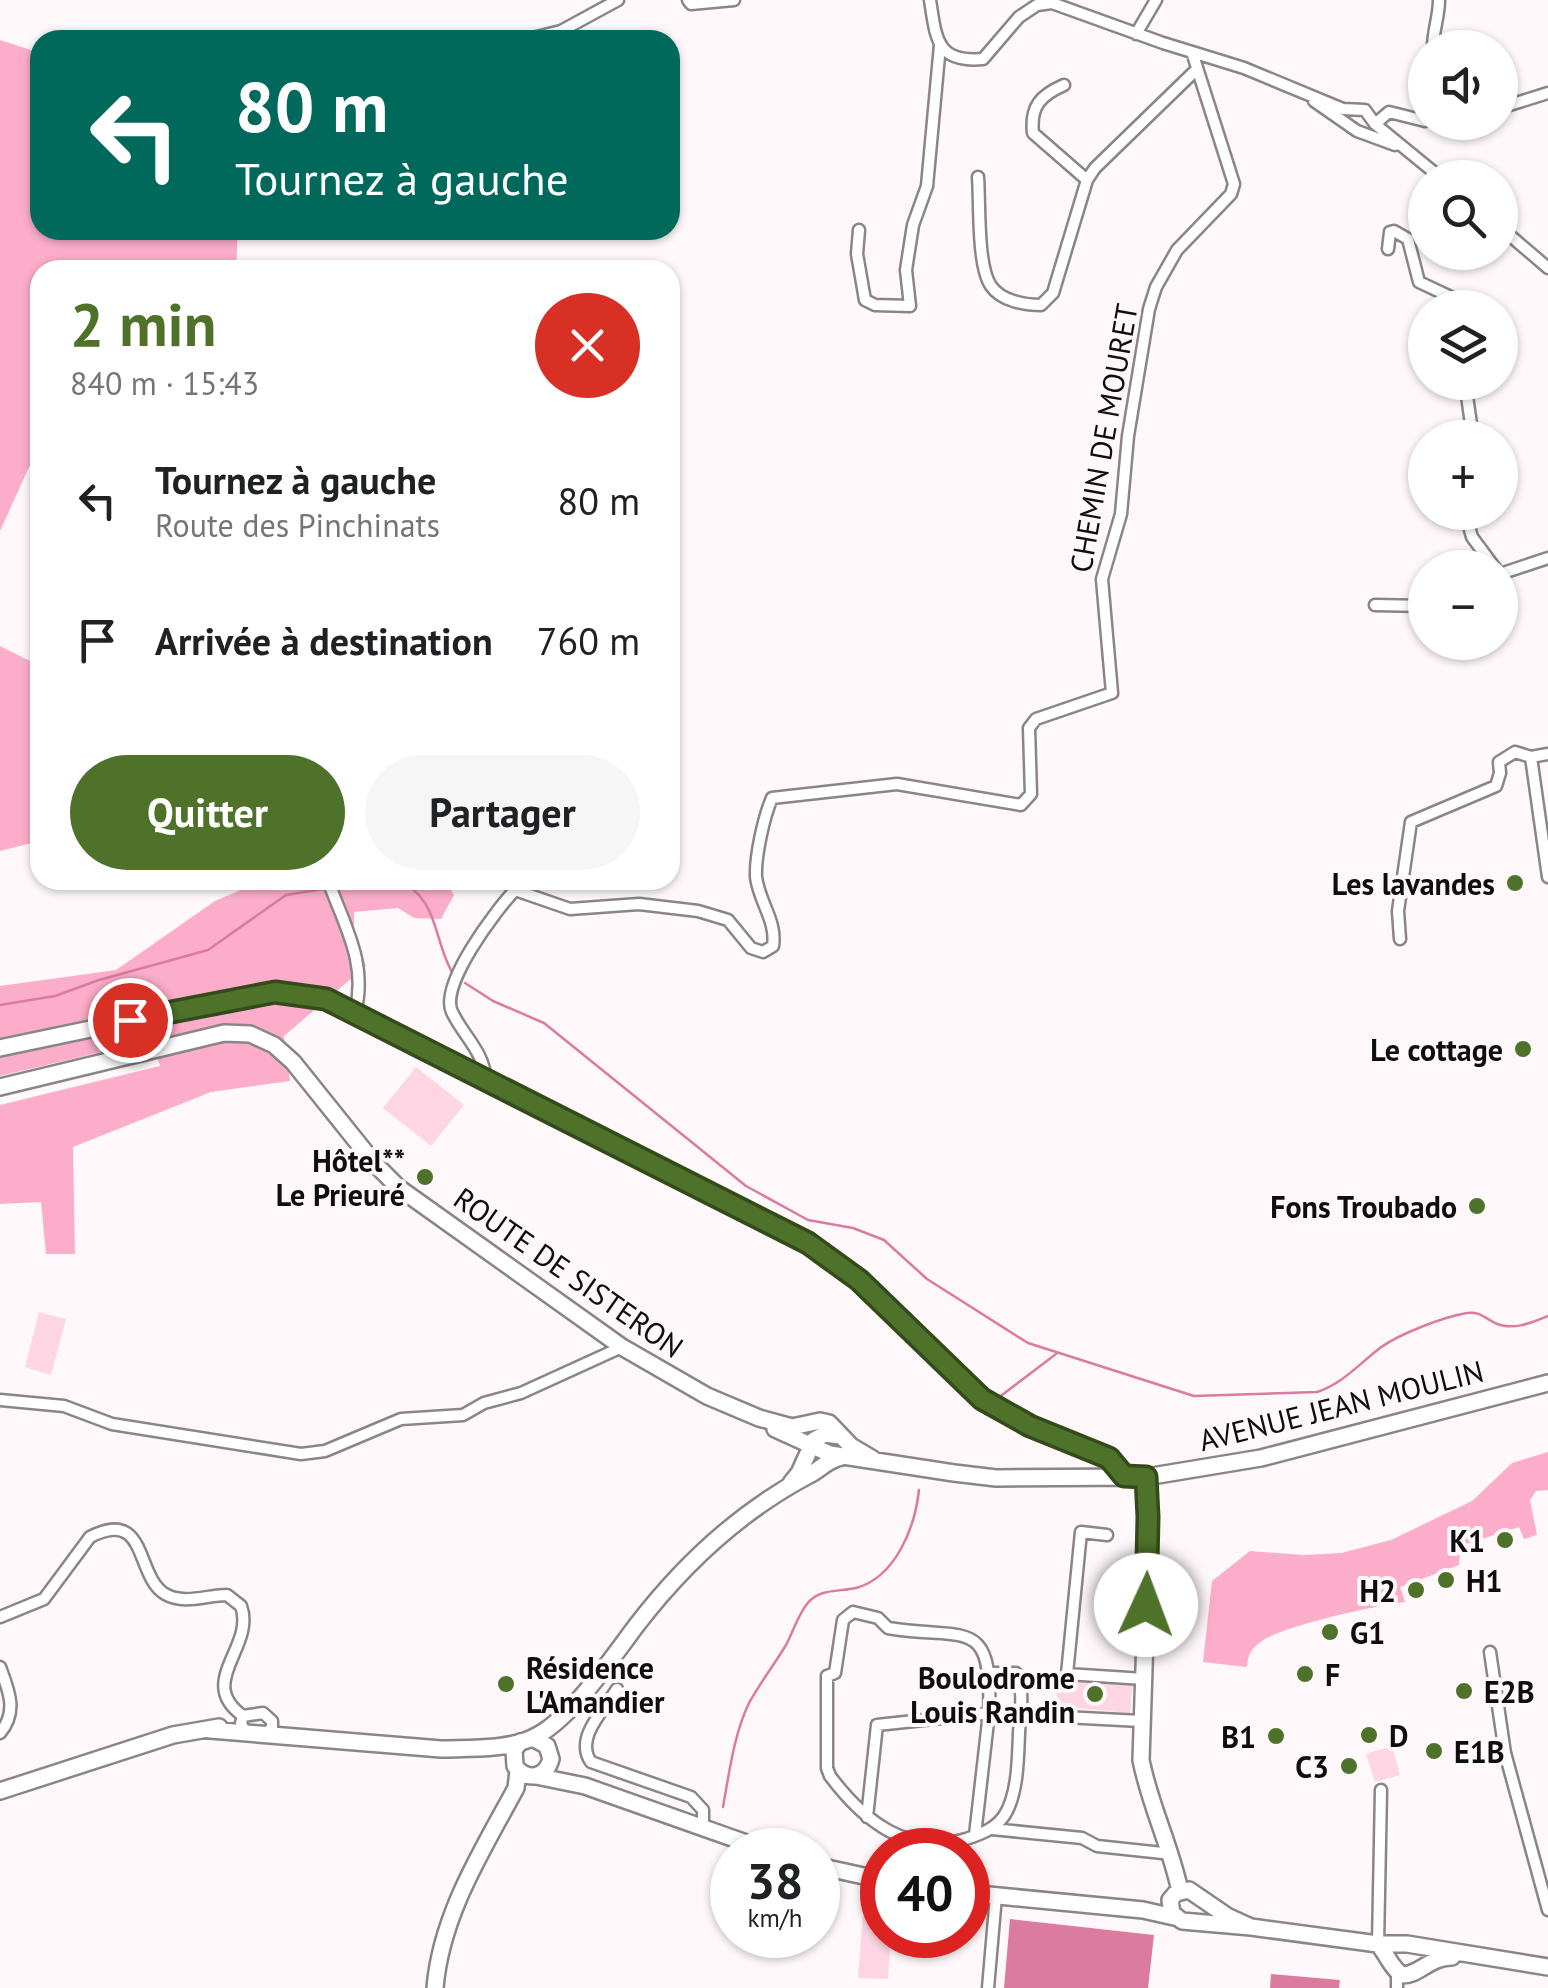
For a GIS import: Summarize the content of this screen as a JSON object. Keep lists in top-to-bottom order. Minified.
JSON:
{"streets":{"main road":["ROUTE DE SISTERON","AVENUE JEAN MOULIN"],"street":["CHEMIN DE MOURET"]},"crossings":[["ROUTE DE SISTERON","AVENUE JEAN MOULIN"]],"places":["Les lavandes","Le cottage","Hôtel** Le Prieuré","Fons Troubado","K1","H1","H2","G1","F","Résidence L'Amandier","E2B","Boulodrome Louis Randin","D","B1","E1B","C3"],"page":{"map_buttons":["+","−"],"turn":["80 m","Tournez à gauche"],"heading":["2 min","840 m · 15:43"],"list":[{"name":"Tournez à gauche","note":"Route des Pinchinats","value":"80 m"},{"name":"Arrivée à destination","value":"760 m"}],"buttons":["Quitter","Partager"],"speed":"38 km/h","limit":"40"}}
